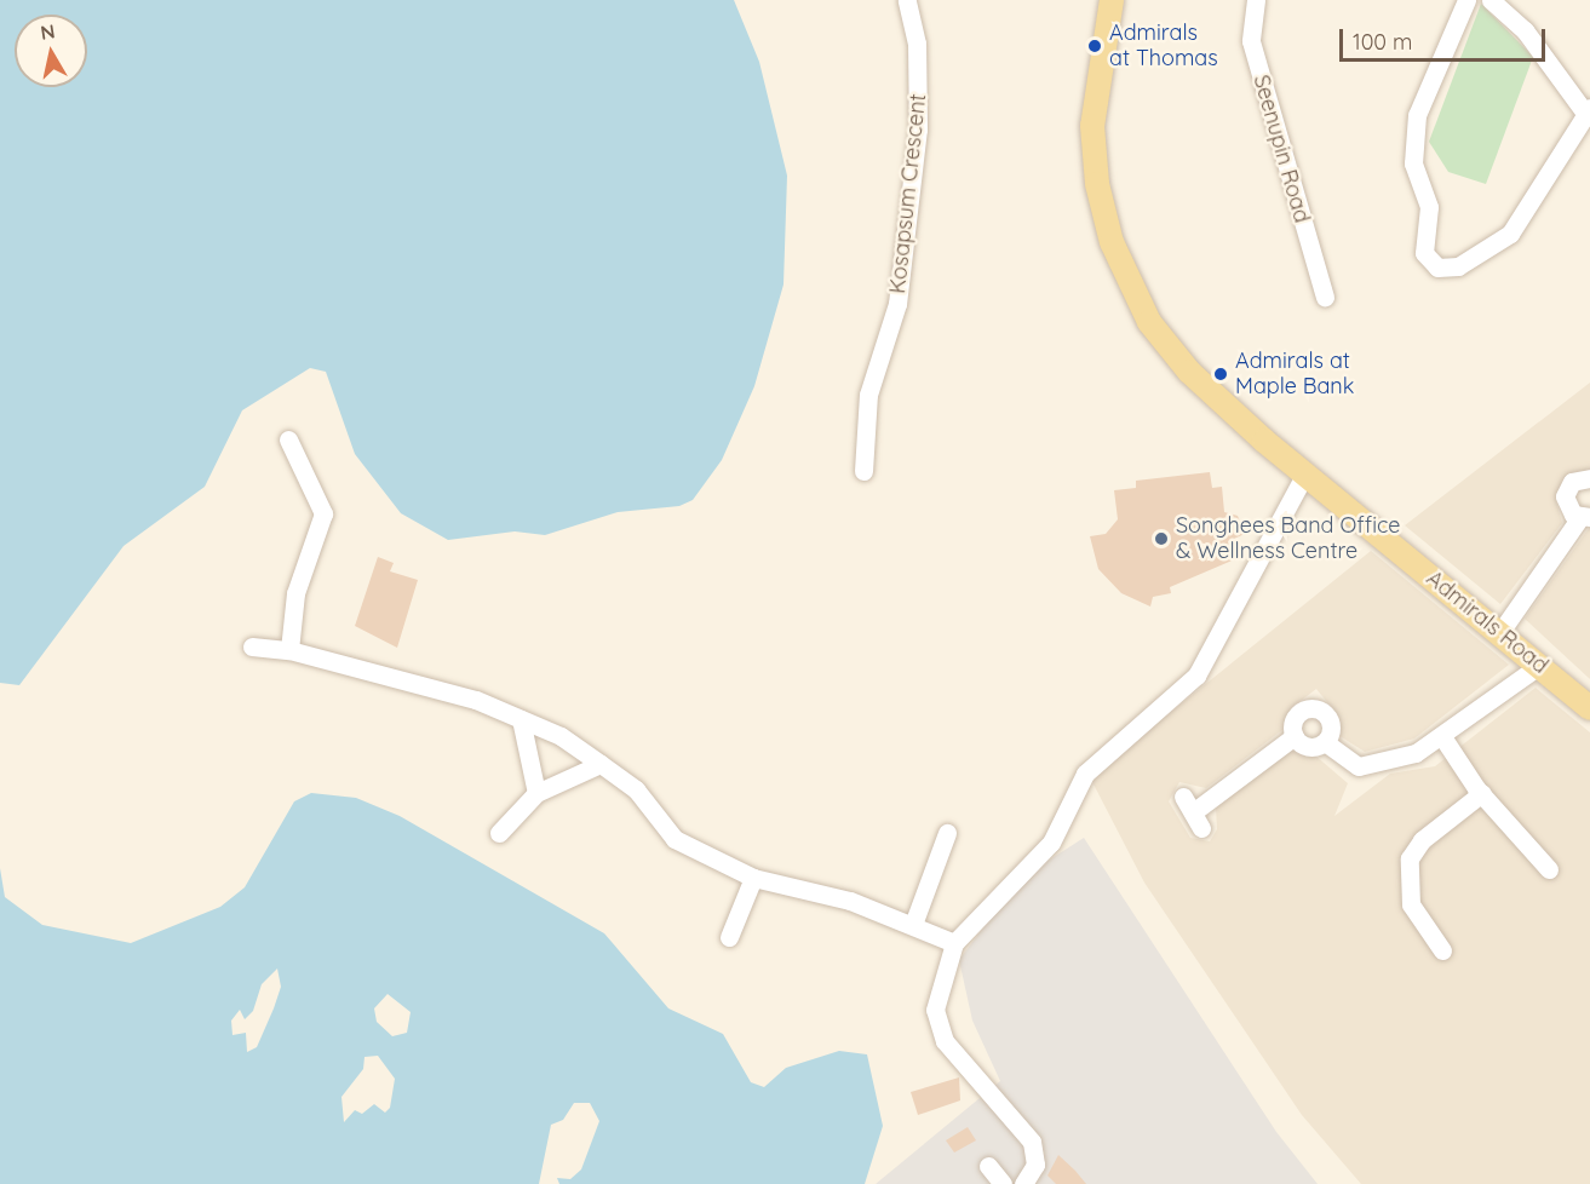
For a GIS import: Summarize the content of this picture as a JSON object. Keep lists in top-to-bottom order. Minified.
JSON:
{"streets":{"main road":["Admirals Road"],"street":["Seenupin Road","Kosapsum Crescent"]},"places":["Admirals at Thomas","Admirals at Maple Bank","Songhees Band Office & Wellness Centre"],"scale_bar":"100 m","north":"top"}
